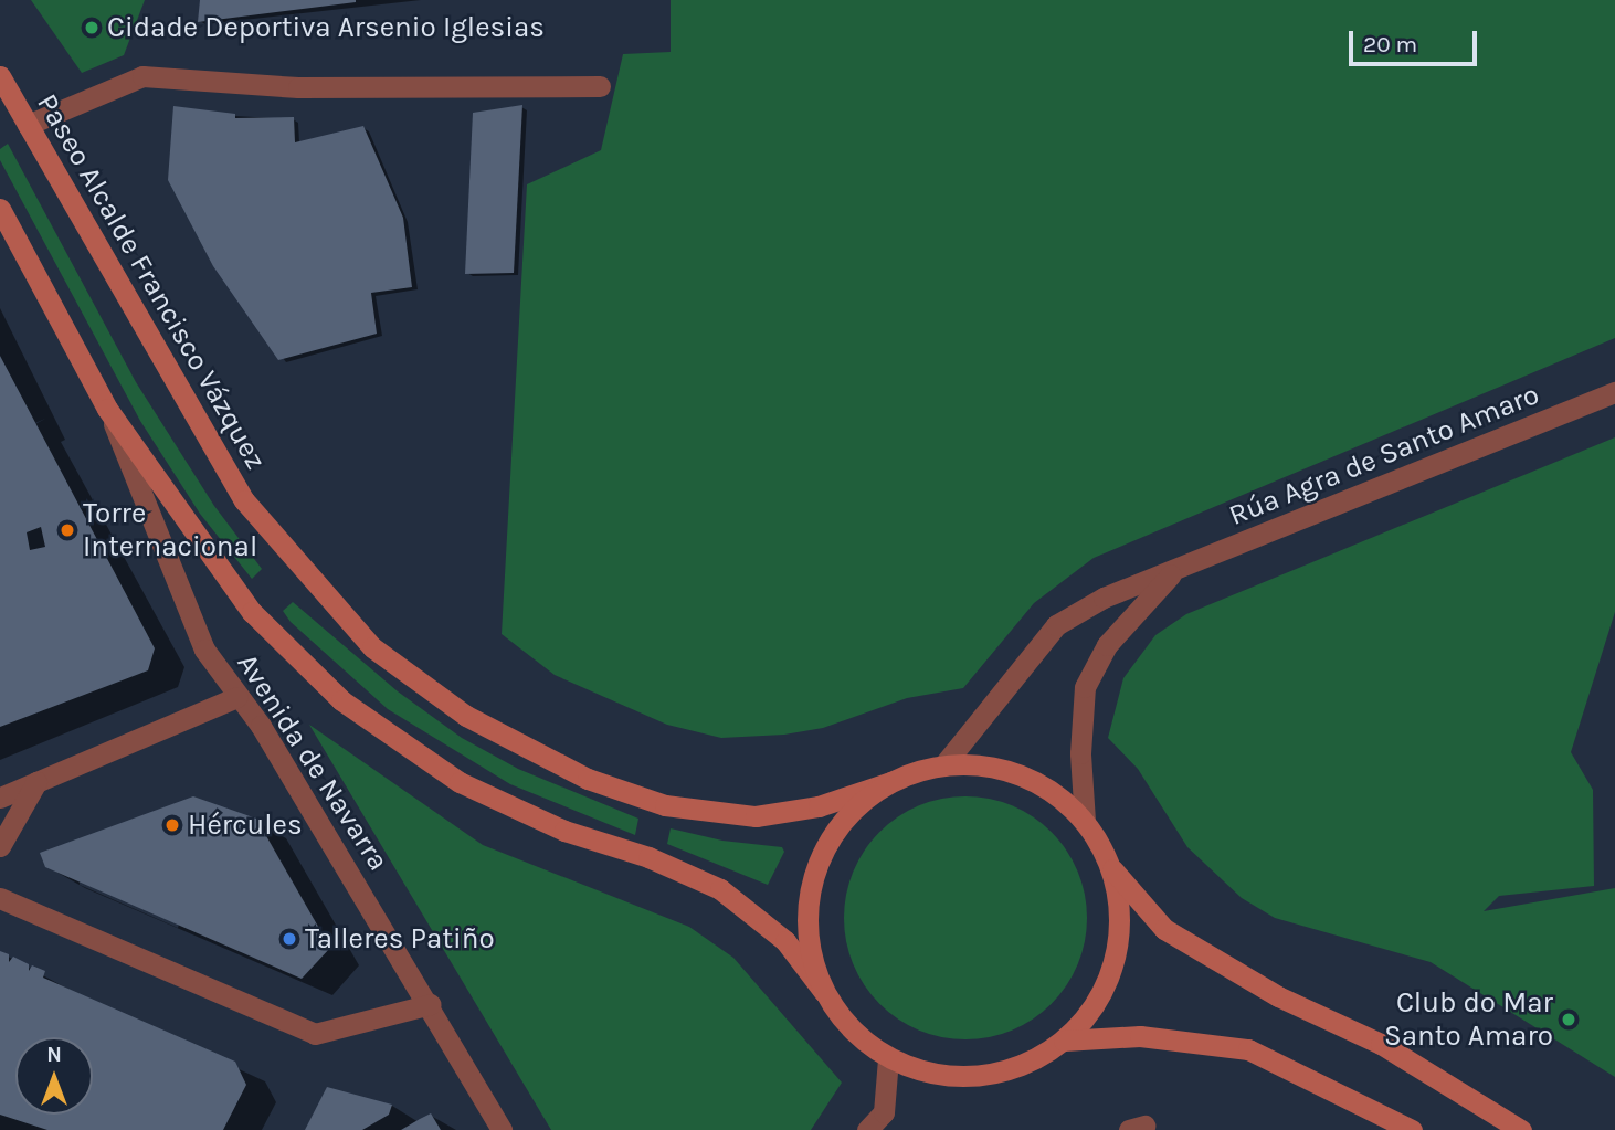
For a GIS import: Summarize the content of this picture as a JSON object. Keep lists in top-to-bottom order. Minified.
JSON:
{"streets":{"main road":["Paseo Alcalde Francisco Vázquez"],"street":["Rúa Agra de Santo Amaro","Avenida de Navarra"]},"crossings":[["Paseo Alcalde Francisco Vázquez","Rúa Agra de Santo Amaro"]],"places":["Cidade Deportiva Arsenio Iglesias","Torre Internacional","Hércules","Talleres Patiño","Club do Mar Santo Amaro"],"scale_bar":"20 m","north":"top"}
